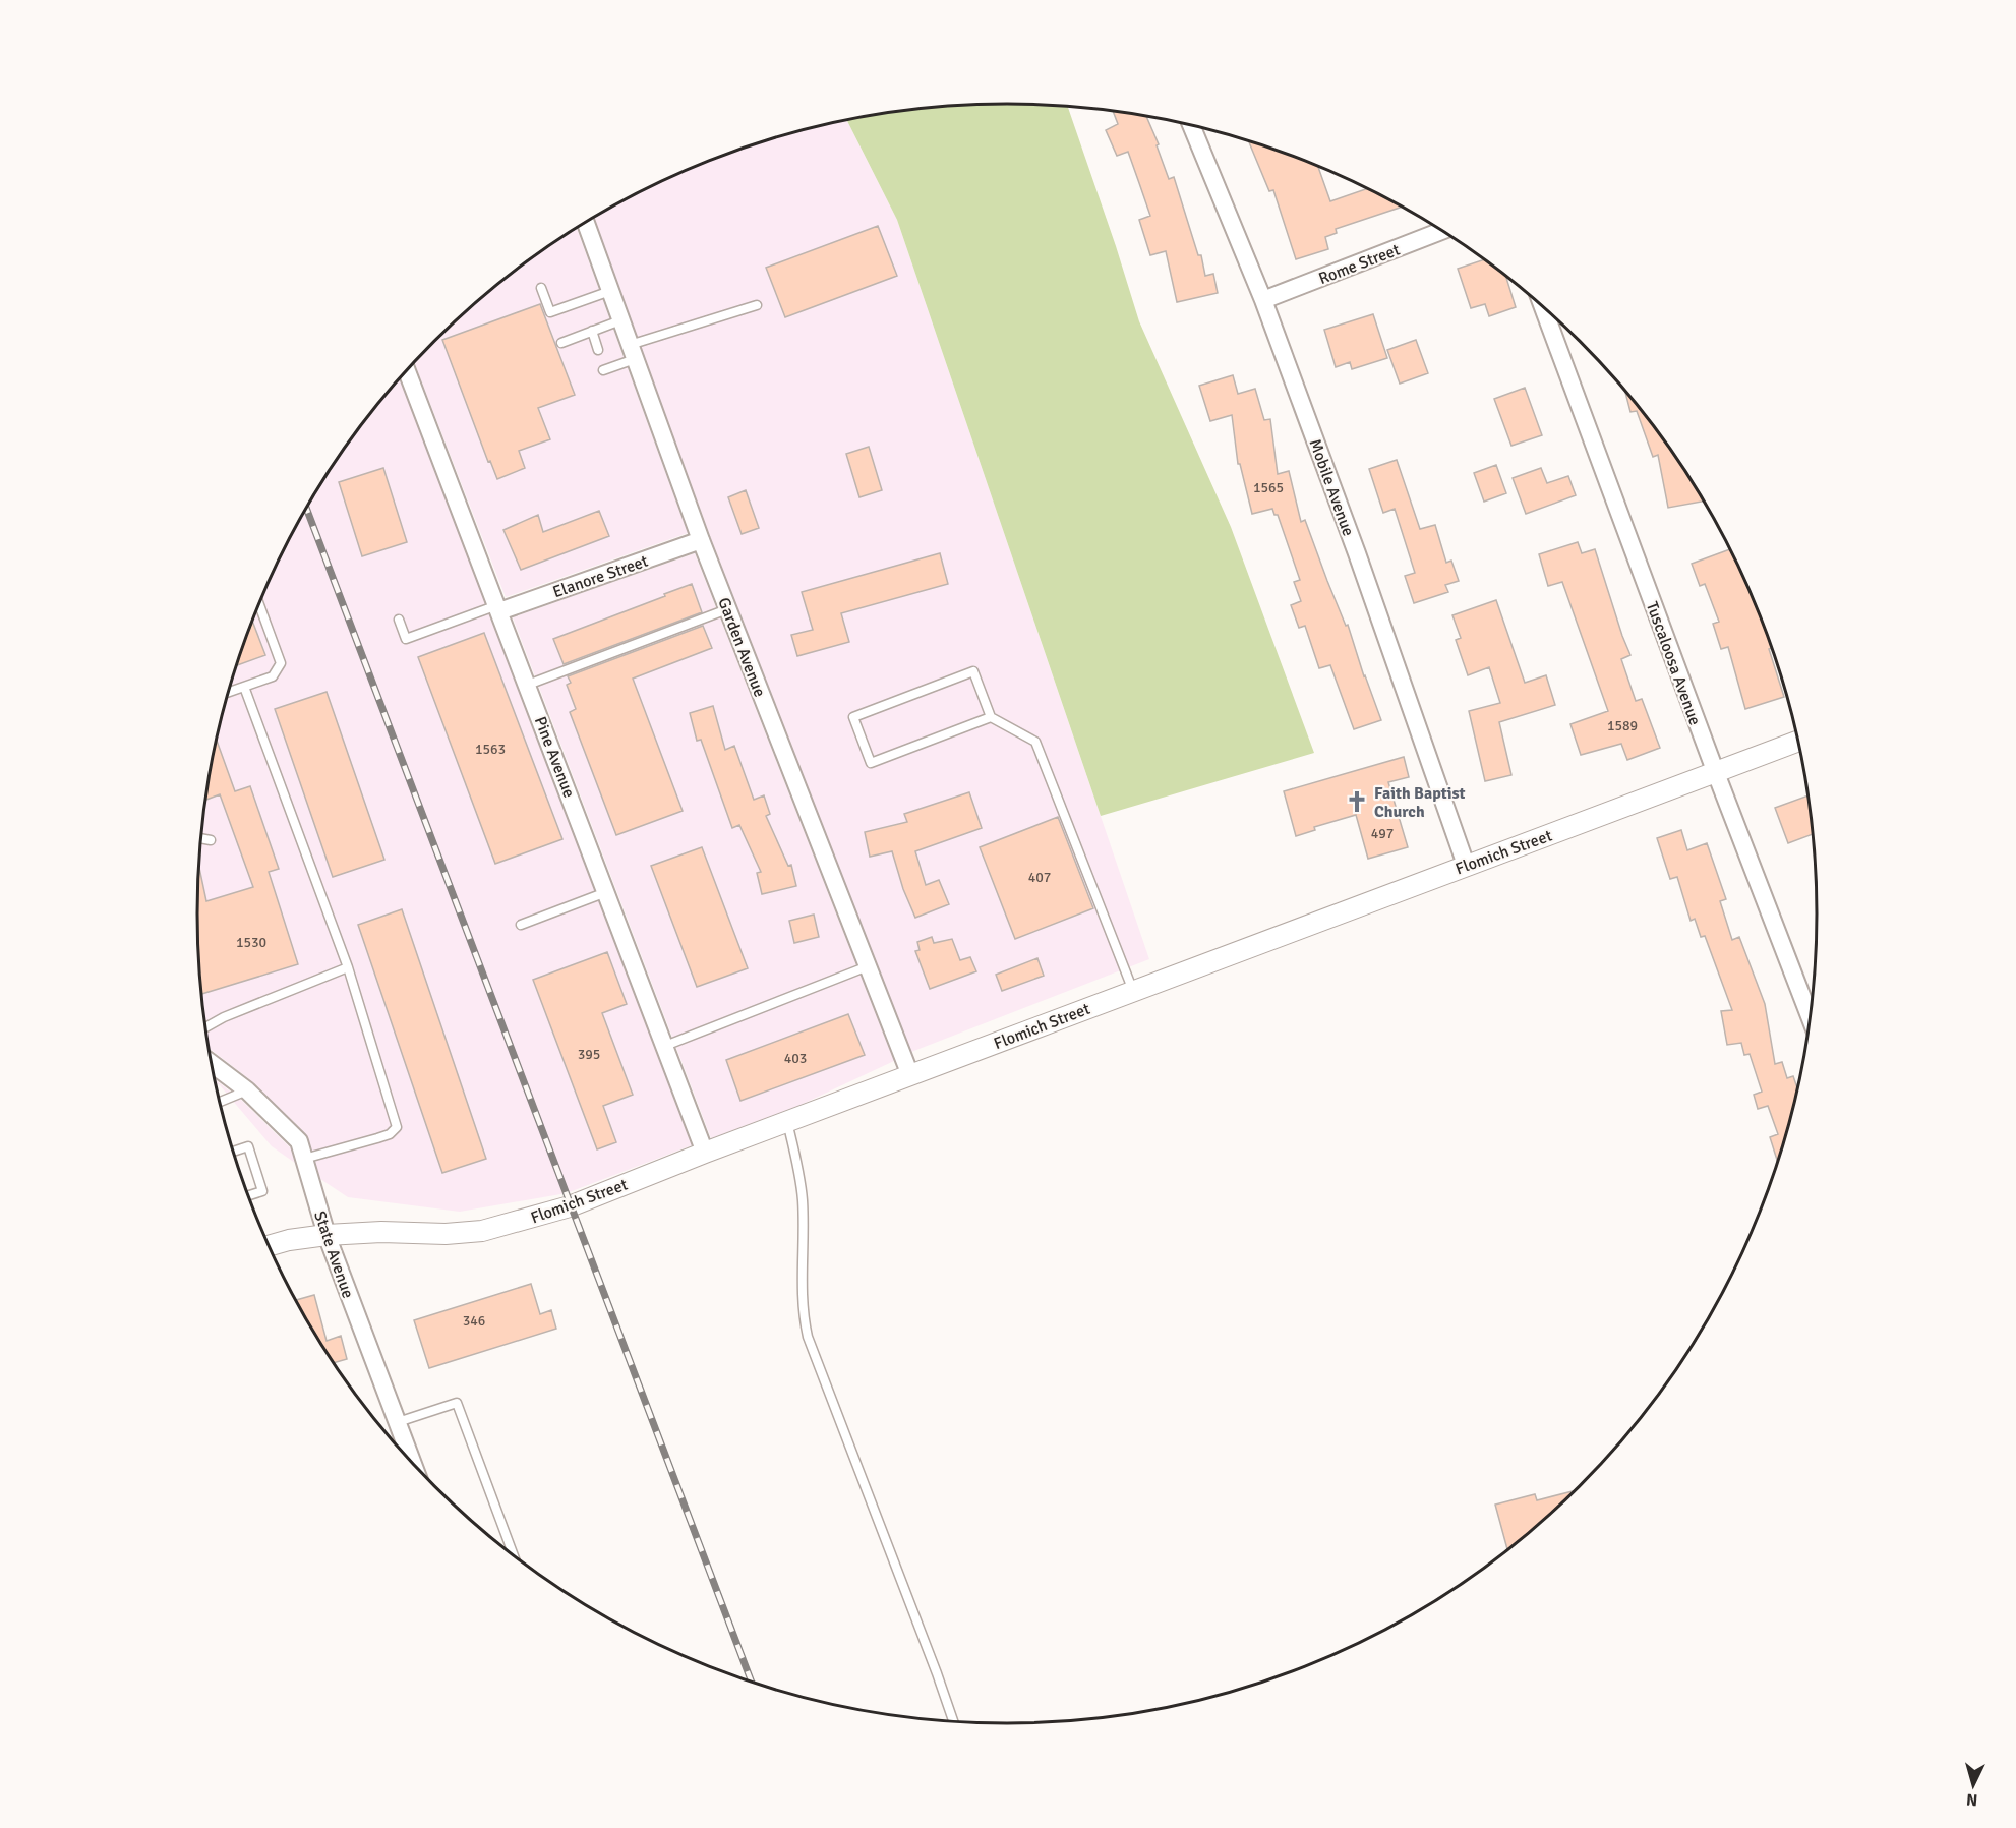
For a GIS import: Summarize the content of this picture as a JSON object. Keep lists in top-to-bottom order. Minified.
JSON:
{"streets":{"street":["Rome Street","Mobile Avenue","Elanore Street","Garden Avenue","Tuscaloosa Avenue","Pine Avenue","Flomich Street","State Avenue"]},"crossings":[["Rome Street","Mobile Avenue"],["Mobile Avenue","Flomich Street"],["Elanore Street","Garden Avenue"],["Elanore Street","Pine Avenue"],["Garden Avenue","Flomich Street"],["Tuscaloosa Avenue","Flomich Street"],["Pine Avenue","Flomich Street"],["Flomich Street","State Avenue"]],"places":{"church":["Faith Baptist Church"]},"house_numbers":["1565","1589","1563","497","407","1530","395","403","346"],"north":"bottom"}
